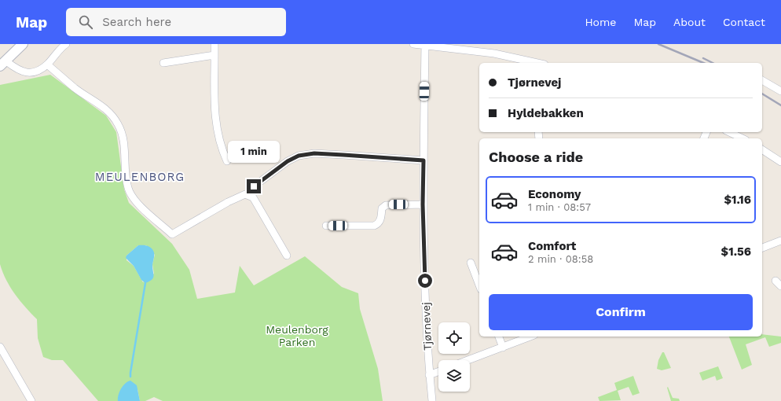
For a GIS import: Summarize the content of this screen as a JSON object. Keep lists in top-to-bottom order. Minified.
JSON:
{"streets":{"street":["Tjørnevej"]},"districts":["MEULENBORG"],"parks":["Meulenborg Parken"],"page":{"header":"Map","search":"Search here","nav":["Home","Map","About","Contact"],"banner":["Tjørnevej","Hyldebakken"],"heading":"Choose a ride","bubble":"1 min","list":[{"name":"Economy","note":"1 min · 08:57","value":"$1.16"},{"name":"Comfort","note":"2 min · 08:58","value":"$1.56"}],"buttons":"Confirm"}}
